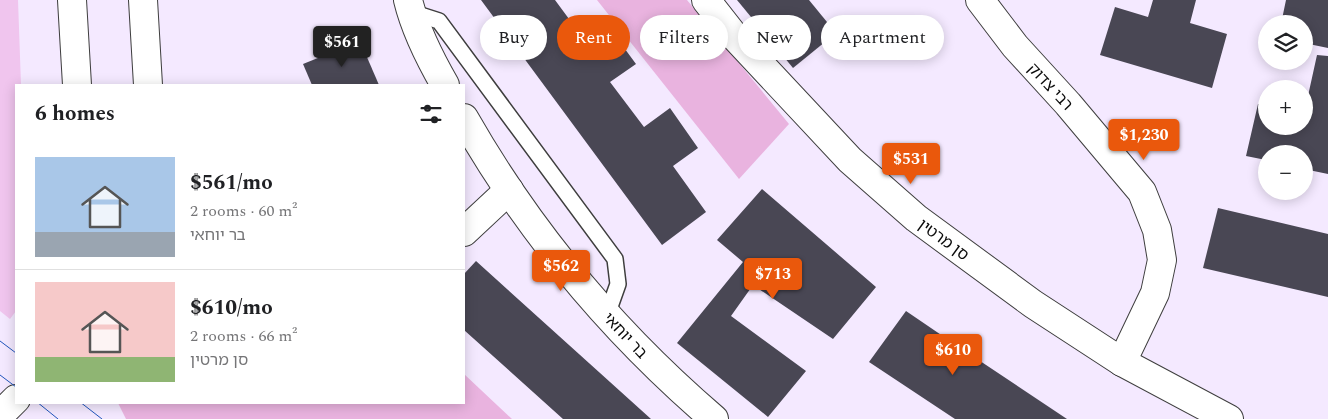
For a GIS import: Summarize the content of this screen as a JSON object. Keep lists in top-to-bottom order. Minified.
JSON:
{"streets":{"street":["רבי צדוק","סן מרטין","בר יוחאי"]},"crossings":[["רבי צדוק","סן מרטין"]],"page":{"map_buttons":["+","−"],"chip":["Buy","Rent","Filters","New","Apartment"],"price":["$561","$1,230","$531","$562","$713","$610"],"heading":"6 homes","list":[{"name":"$561/mo","note":"2 rooms · 60 m² · בר יוחאי"},{"name":"$610/mo","note":"2 rooms · 66 m² · סן מרטין"}]}}
